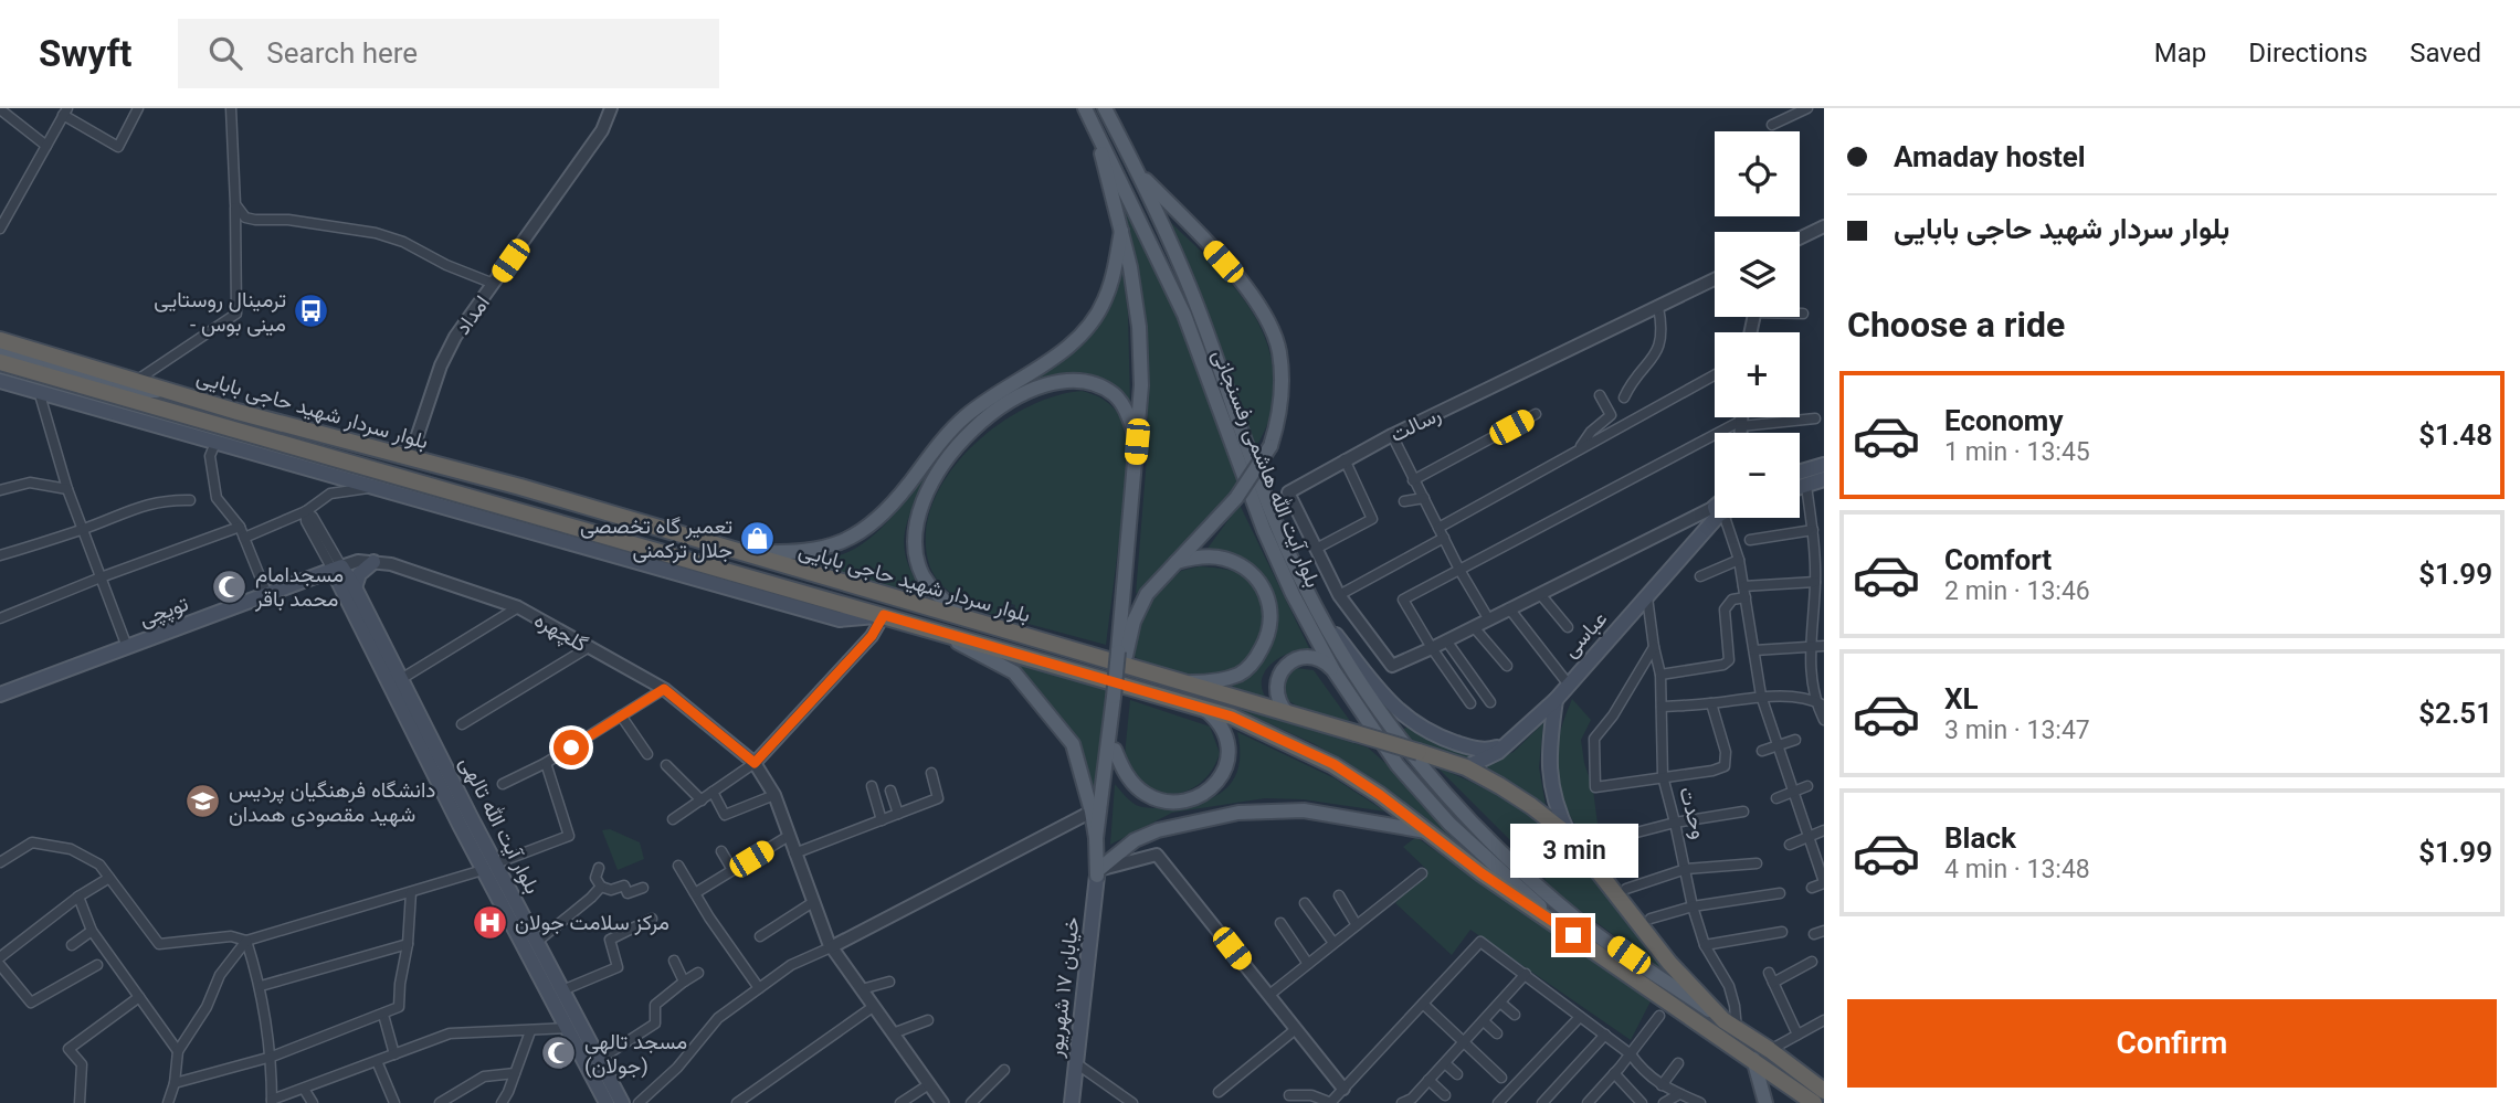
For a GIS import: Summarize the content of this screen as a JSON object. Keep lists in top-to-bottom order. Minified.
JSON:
{"streets":{"highway":["بلوار سردار شهید حاجی بابایی","بلوار آیت الله هاشمی رفسنجانی"],"main road":["توپچی","عباسی","بلوار آیت الله تالهی","خیابان ۱۷ شهریور"],"street":["امداد","رسالت","گلچهره","وحدت"]},"crossings":[["امداد","بلوار سردار شهید حاجی بابایی"],["بلوار سردار شهید حاجی بابایی","بلوار آیت الله هاشمی رفسنجانی"],["بلوار سردار شهید حاجی بابایی","عباسی"],["بلوار سردار شهید حاجی بابایی","وحدت"],["بلوار آیت الله هاشمی رفسنجانی","وحدت"],["توپچی","گلچهره"],["توپچی","بلوار آیت الله تالهی"],["گلچهره","بلوار آیت الله تالهی"],["عباسی","وحدت"]],"places":{"bus stop":["ترمینال روستایی - مینی بوس"],"shop":["تعمیر گاه تخصصی جلال ترکمنی"],"mosque":["مسجدامام محمد باقر","مسجد تالهی (جولان)"],"school or university":["دانشگاه فرهنگیان پردیس شهید مقصودی همدان"],"hospital":["مرکز سلامت جولان"]},"page":{"header":"Swyft","search":"Search here","nav":["Map","Directions","Saved"],"banner":["Amaday hostel","بلوار سردار شهید حاجی بابایی"],"map_buttons":["+","−"],"heading":"Choose a ride","list":[{"name":"Economy","note":"1 min · 13:45","value":"$1.48"},{"name":"Comfort","note":"2 min · 13:46","value":"$1.99"},{"name":"XL","note":"3 min · 13:47","value":"$2.51"},{"name":"Black","note":"4 min · 13:48","value":"$1.99"}],"bubble":"3 min","buttons":"Confirm"}}
